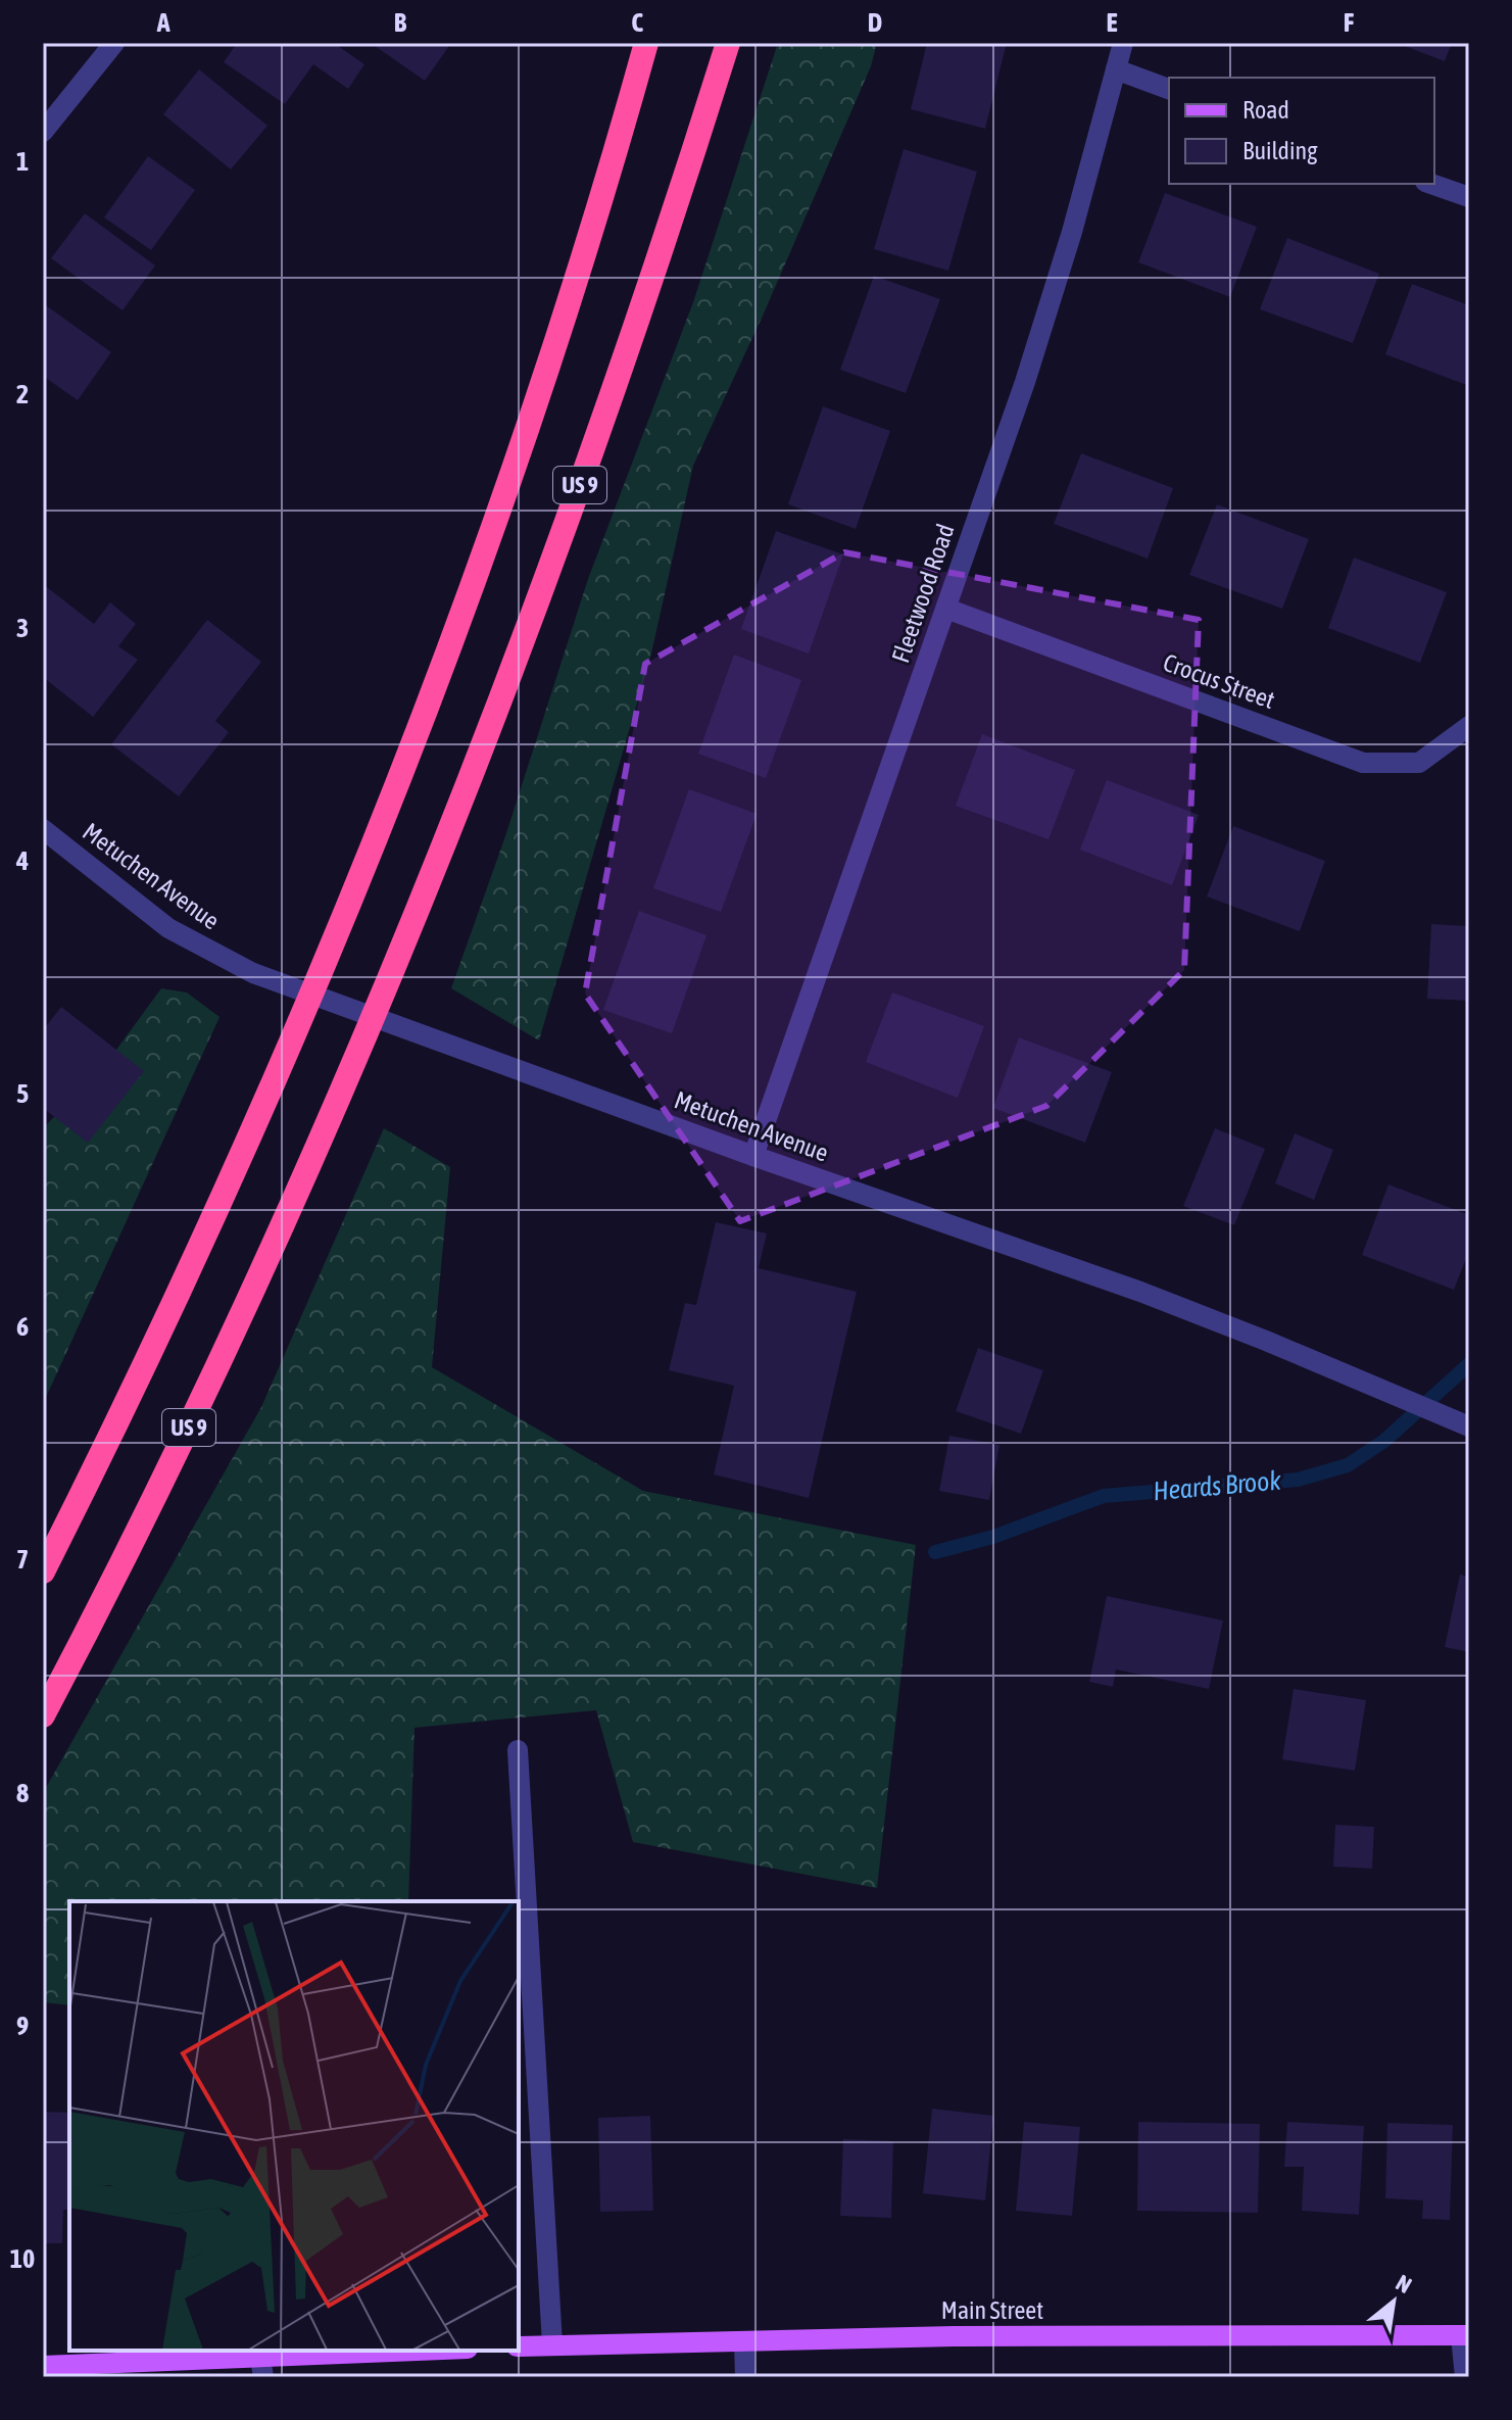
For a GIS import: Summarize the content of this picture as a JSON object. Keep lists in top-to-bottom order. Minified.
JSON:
{"streets":{"highway":["US 9"],"main road":["Main Street"],"street":["Fleetwood Road","Crocus Street","Metuchen Avenue"]},"crossings":[["Fleetwood Road","Crocus Street"],["Fleetwood Road","Metuchen Avenue"]],"water":["Heards Brook"],"legend":["Road","Building"],"north":"top right","grid":{"columns":["A","B","C","D","E","F"],"rows":["1","2","3","4","5","6","7","8","9","10"]}}
